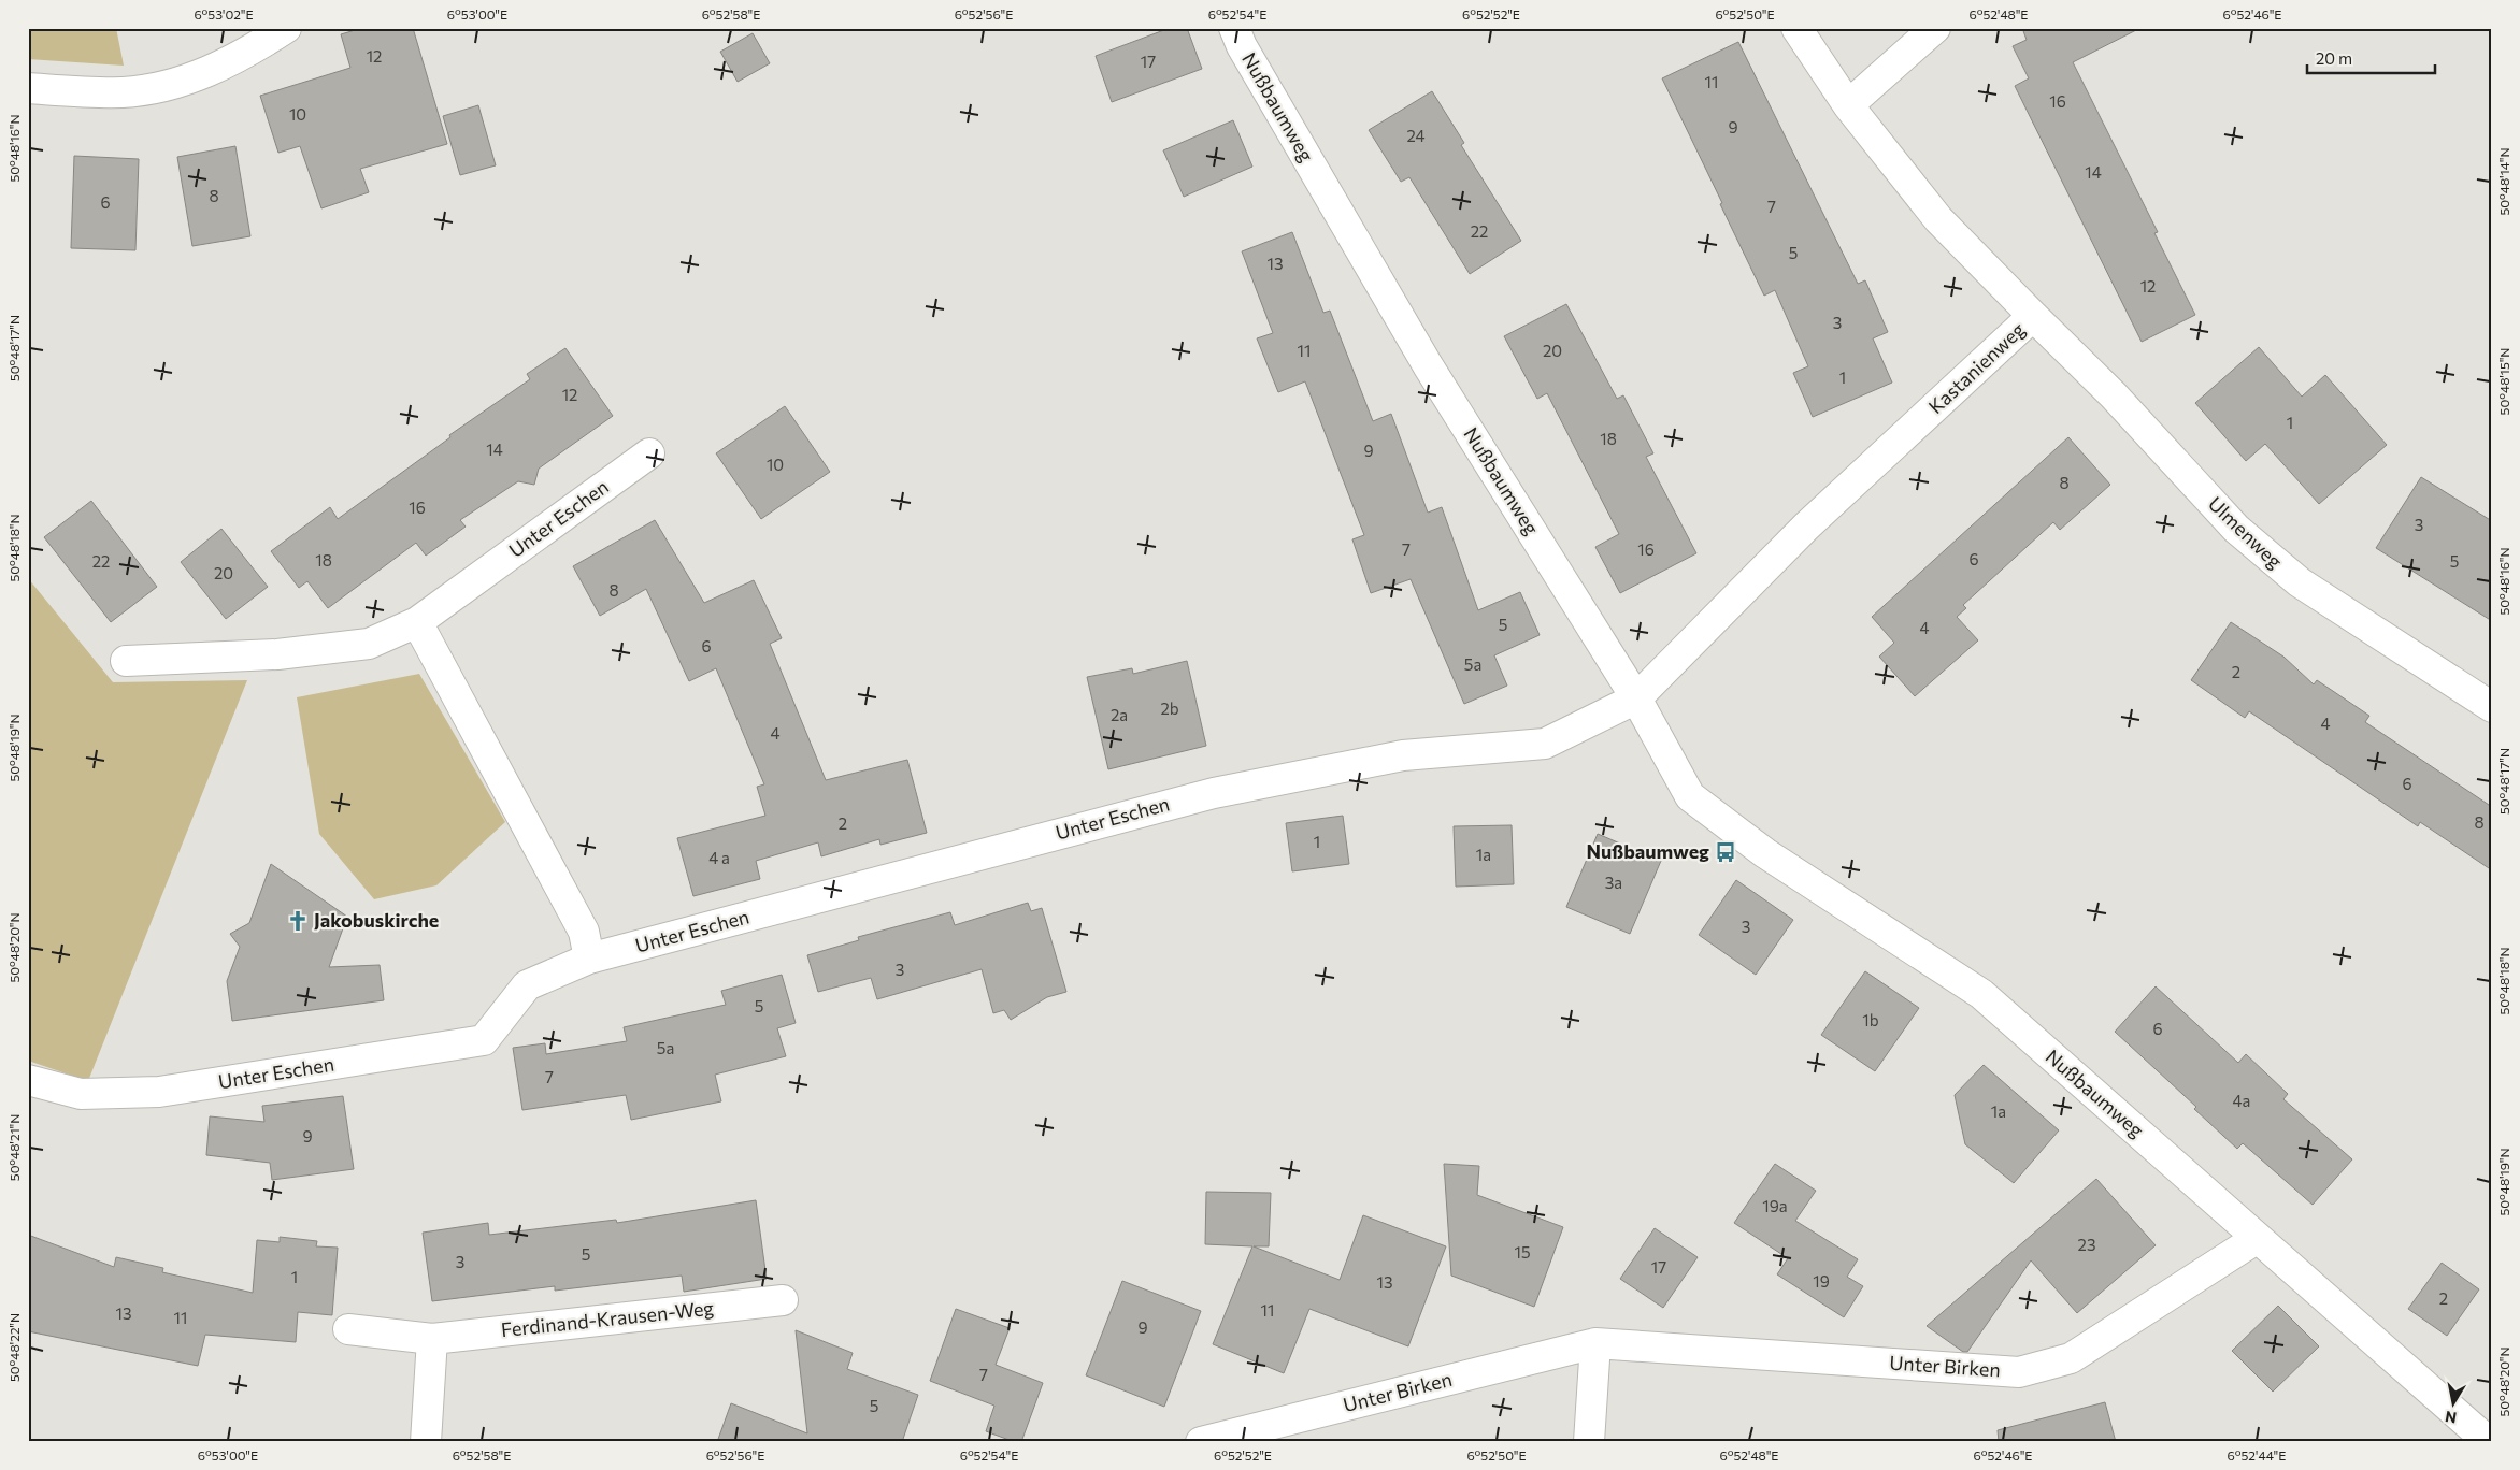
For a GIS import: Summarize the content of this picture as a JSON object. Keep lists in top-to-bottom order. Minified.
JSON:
{"streets":{"street":["Nußbaumweg","Kastanienweg","Unter Eschen","Ulmenweg","Ferdinand-Krausen-Weg","Unter Birken"]},"crossings":[["Nußbaumweg","Kastanienweg"],["Nußbaumweg","Unter Eschen"],["Nußbaumweg","Unter Birken"],["Kastanienweg","Unter Eschen"],["Kastanienweg","Ulmenweg"]],"places":{"bus stop":["Nußbaumweg"],"church":["Jakobuskirche"]},"house_numbers":["12","17","11","16","10","9","24","14","8","6","7","22","5","13","12","3","11","20","1","12","1","18","14","9","10","8","16","3","7","16","6","18","22","5","20","8","5","4","6","5a","2","2b","2a","4","4","6","8","2","1","1a","4 a","3a","3","3","5","1b","6","5a","7","4a","1a","9","19a","23","15","5","3","17","1","19","13","2","11","13","11","9","7","5"],"scale_bar":"20 m","north":"bottom","coordinates":["6°53'02\"E","6°53'00\"E","6°52'58\"E","6°52'56\"E","6°52'54\"E","6°52'52\"E","6°52'50\"E","6°52'48\"E","6°52'46\"E","50°48'16\"N","50°48'14\"N","50°48'17\"N","50°48'15\"N","50°48'18\"N","50°48'19\"N","50°48'20\"N","50°48'21\"N","50°48'22\"N","6°52'44\"E"]}
